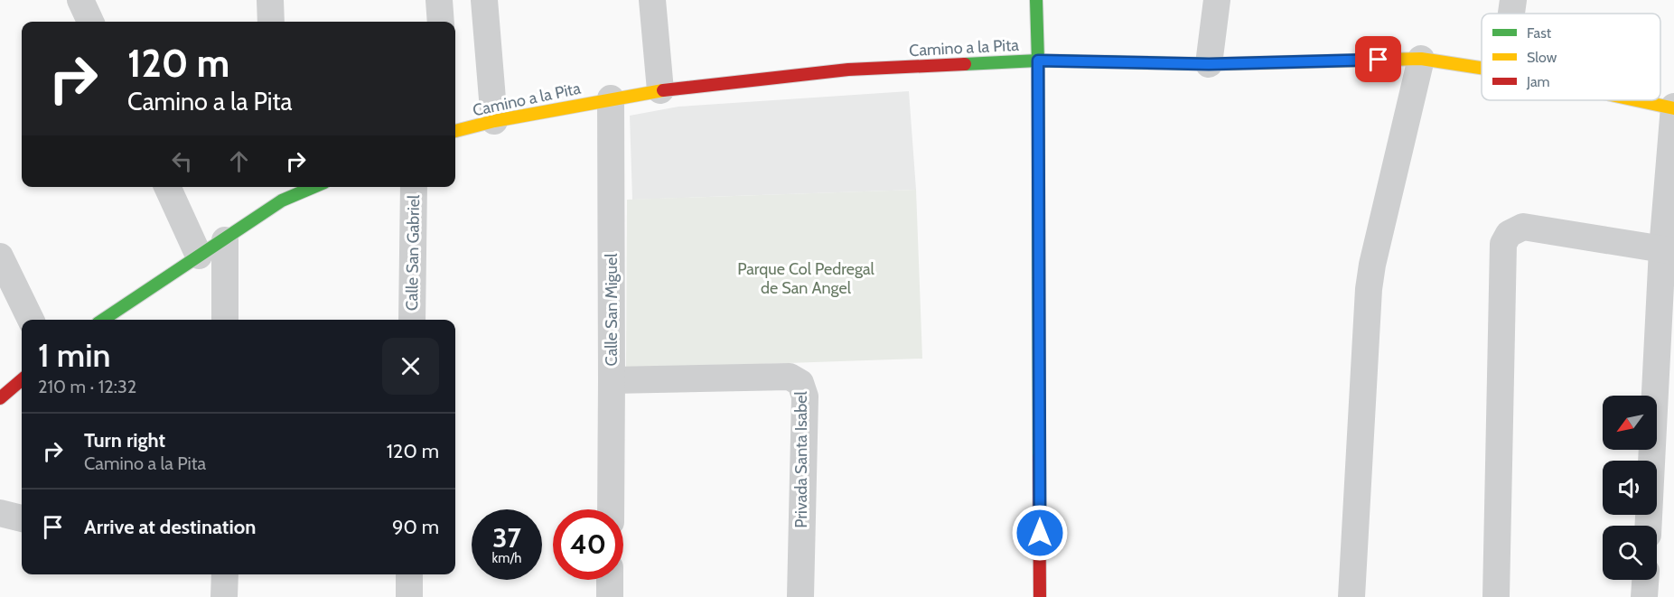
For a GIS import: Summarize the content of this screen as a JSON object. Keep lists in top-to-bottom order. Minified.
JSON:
{"streets":{"street":["Camino a la Pita","Calle San Gabriel","Calle San Miguel","Privada Santa Isabel"]},"crossings":[["Camino a la Pita","Calle San Miguel"],["Calle San Miguel","Privada Santa Isabel"]],"parks":["Parque Col Pedregal de San Angel"],"legend":["Fast","Slow","Jam"],"north":"bottom left","page":{"turn":["120 m","Camino a la Pita"],"heading":["1 min","210 m · 12:32"],"list":[{"name":"Turn right","note":"Camino a la Pita","value":"120 m"},{"name":"Arrive at destination","value":"90 m"}],"speed":"37 km/h","limit":"40"}}
